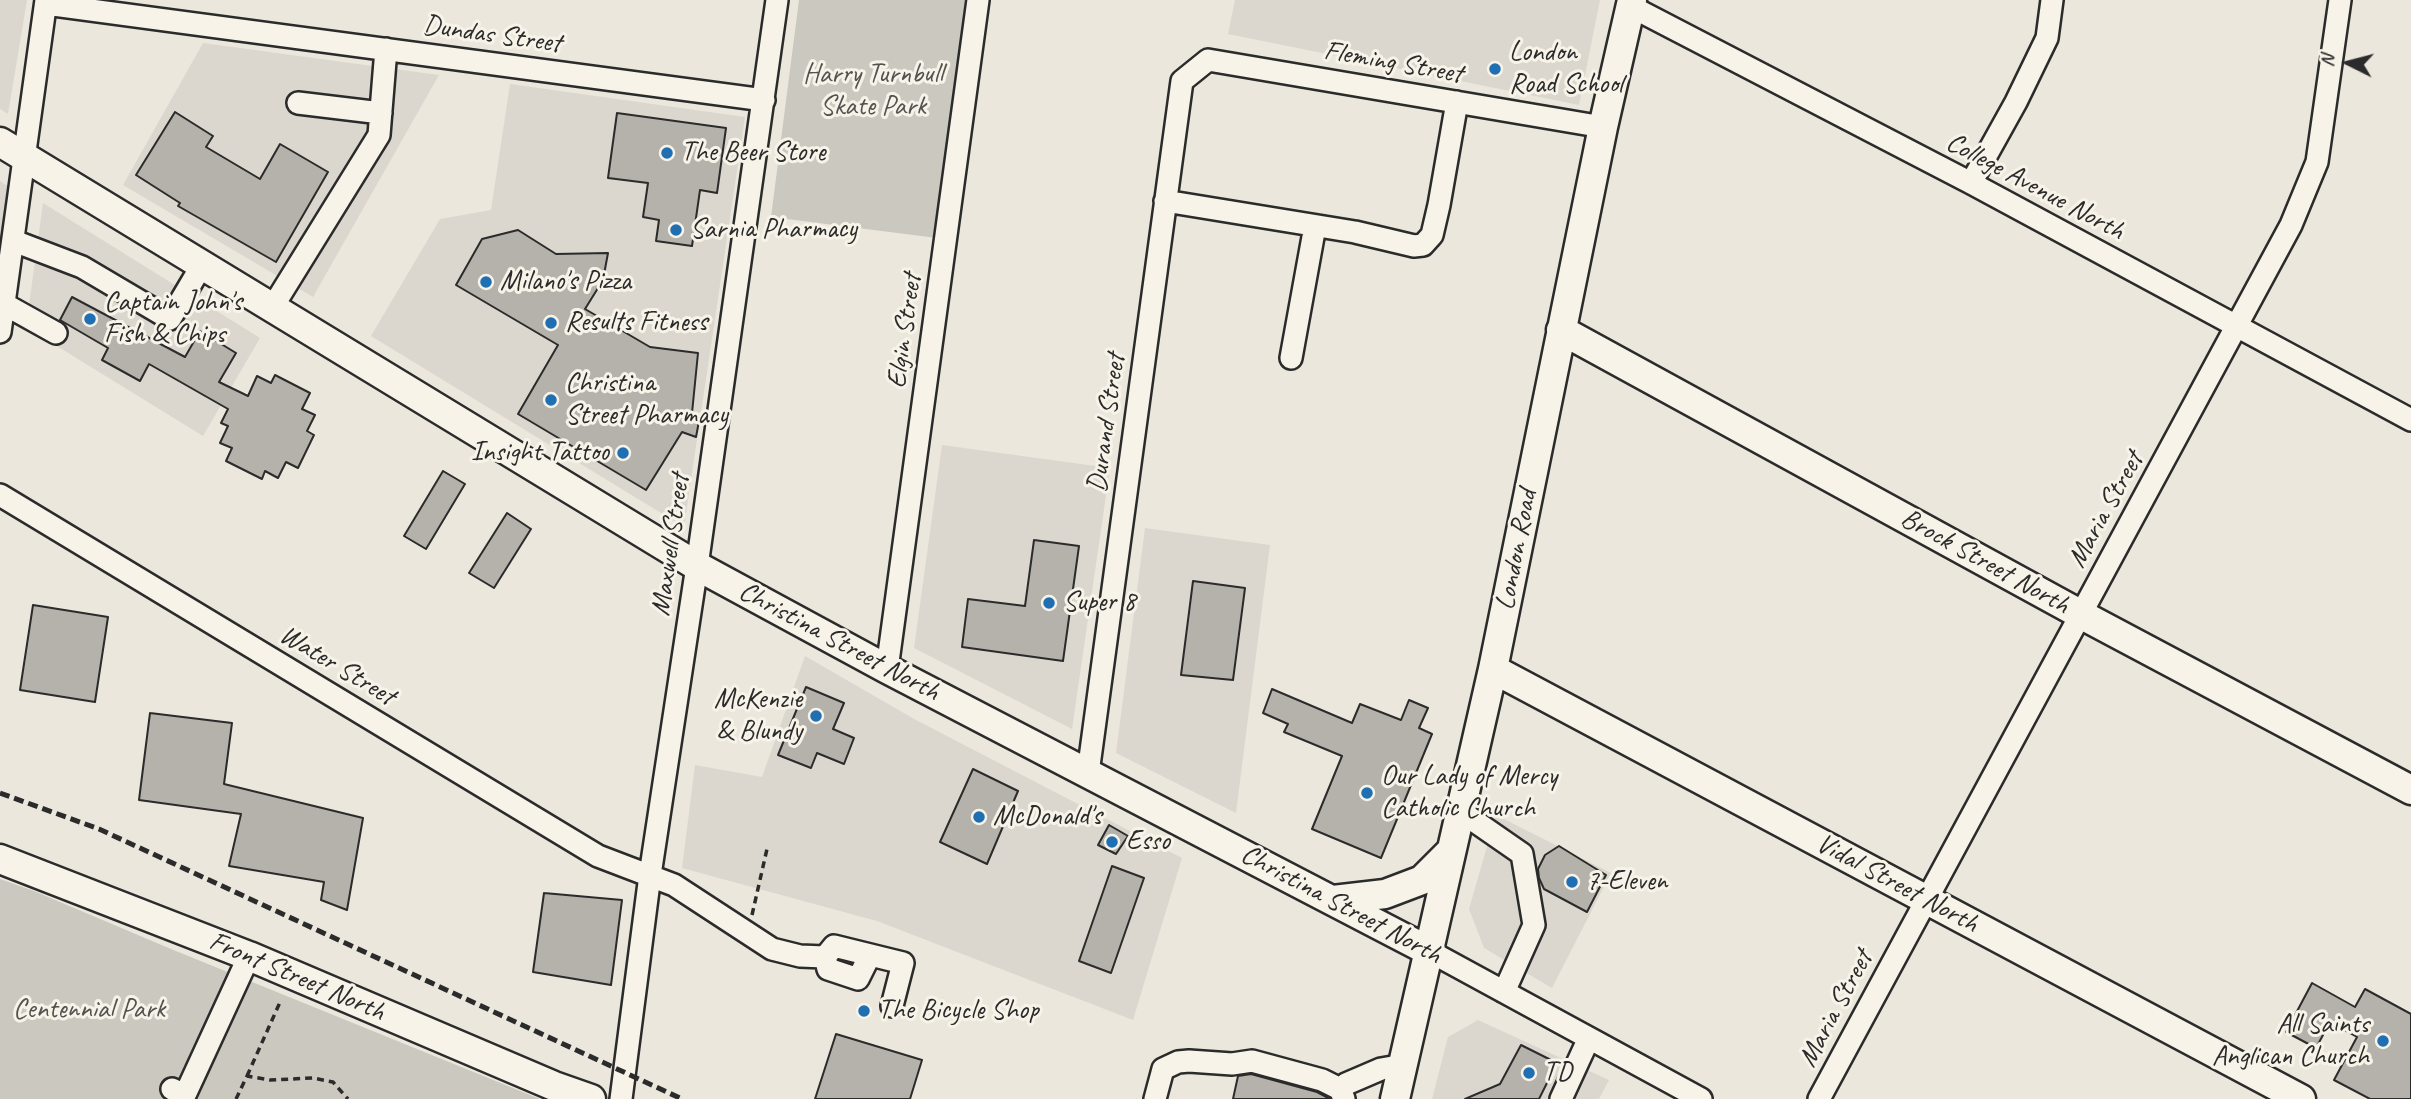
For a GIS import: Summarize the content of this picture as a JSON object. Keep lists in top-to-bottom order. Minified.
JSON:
{"streets":{"main road":["London Road","Brock Street North","Christina Street North","Vidal Street North","Front Street North"],"street":["Dundas Street","Fleming Street","College Avenue North","Elgin Street","Durand Street","Maria Street","Maxwell Street","Water Street"]},"crossings":[["Dundas Street","Maxwell Street"],["Fleming Street","Durand Street"],["Fleming Street","London Road"],["College Avenue North","Maria Street"],["College Avenue North","London Road"],["Elgin Street","Christina Street North"],["Durand Street","Christina Street North"],["Maria Street","Brock Street North"],["Maria Street","Vidal Street North"],["Maxwell Street","Christina Street North"],["Maxwell Street","Water Street"],["London Road","Brock Street North"],["London Road","Christina Street North"],["London Road","Vidal Street North"]],"parks":["Harry Turnbull Skate Park","Centennial Park"],"places":["London Road School","The Beer Store","Sarnia Pharmacy","Milano's Pizza","Captain John's Fish & Chips","Results Fitness","Christina Street Pharmacy","Insight Tattoo","Super 8","McKenzie & Blundy","Our Lady of Mercy Catholic Church","McDonald's","Esso","7-Eleven","The Bicycle Shop","All Saints Anglican Church","TD"],"north":"left"}
